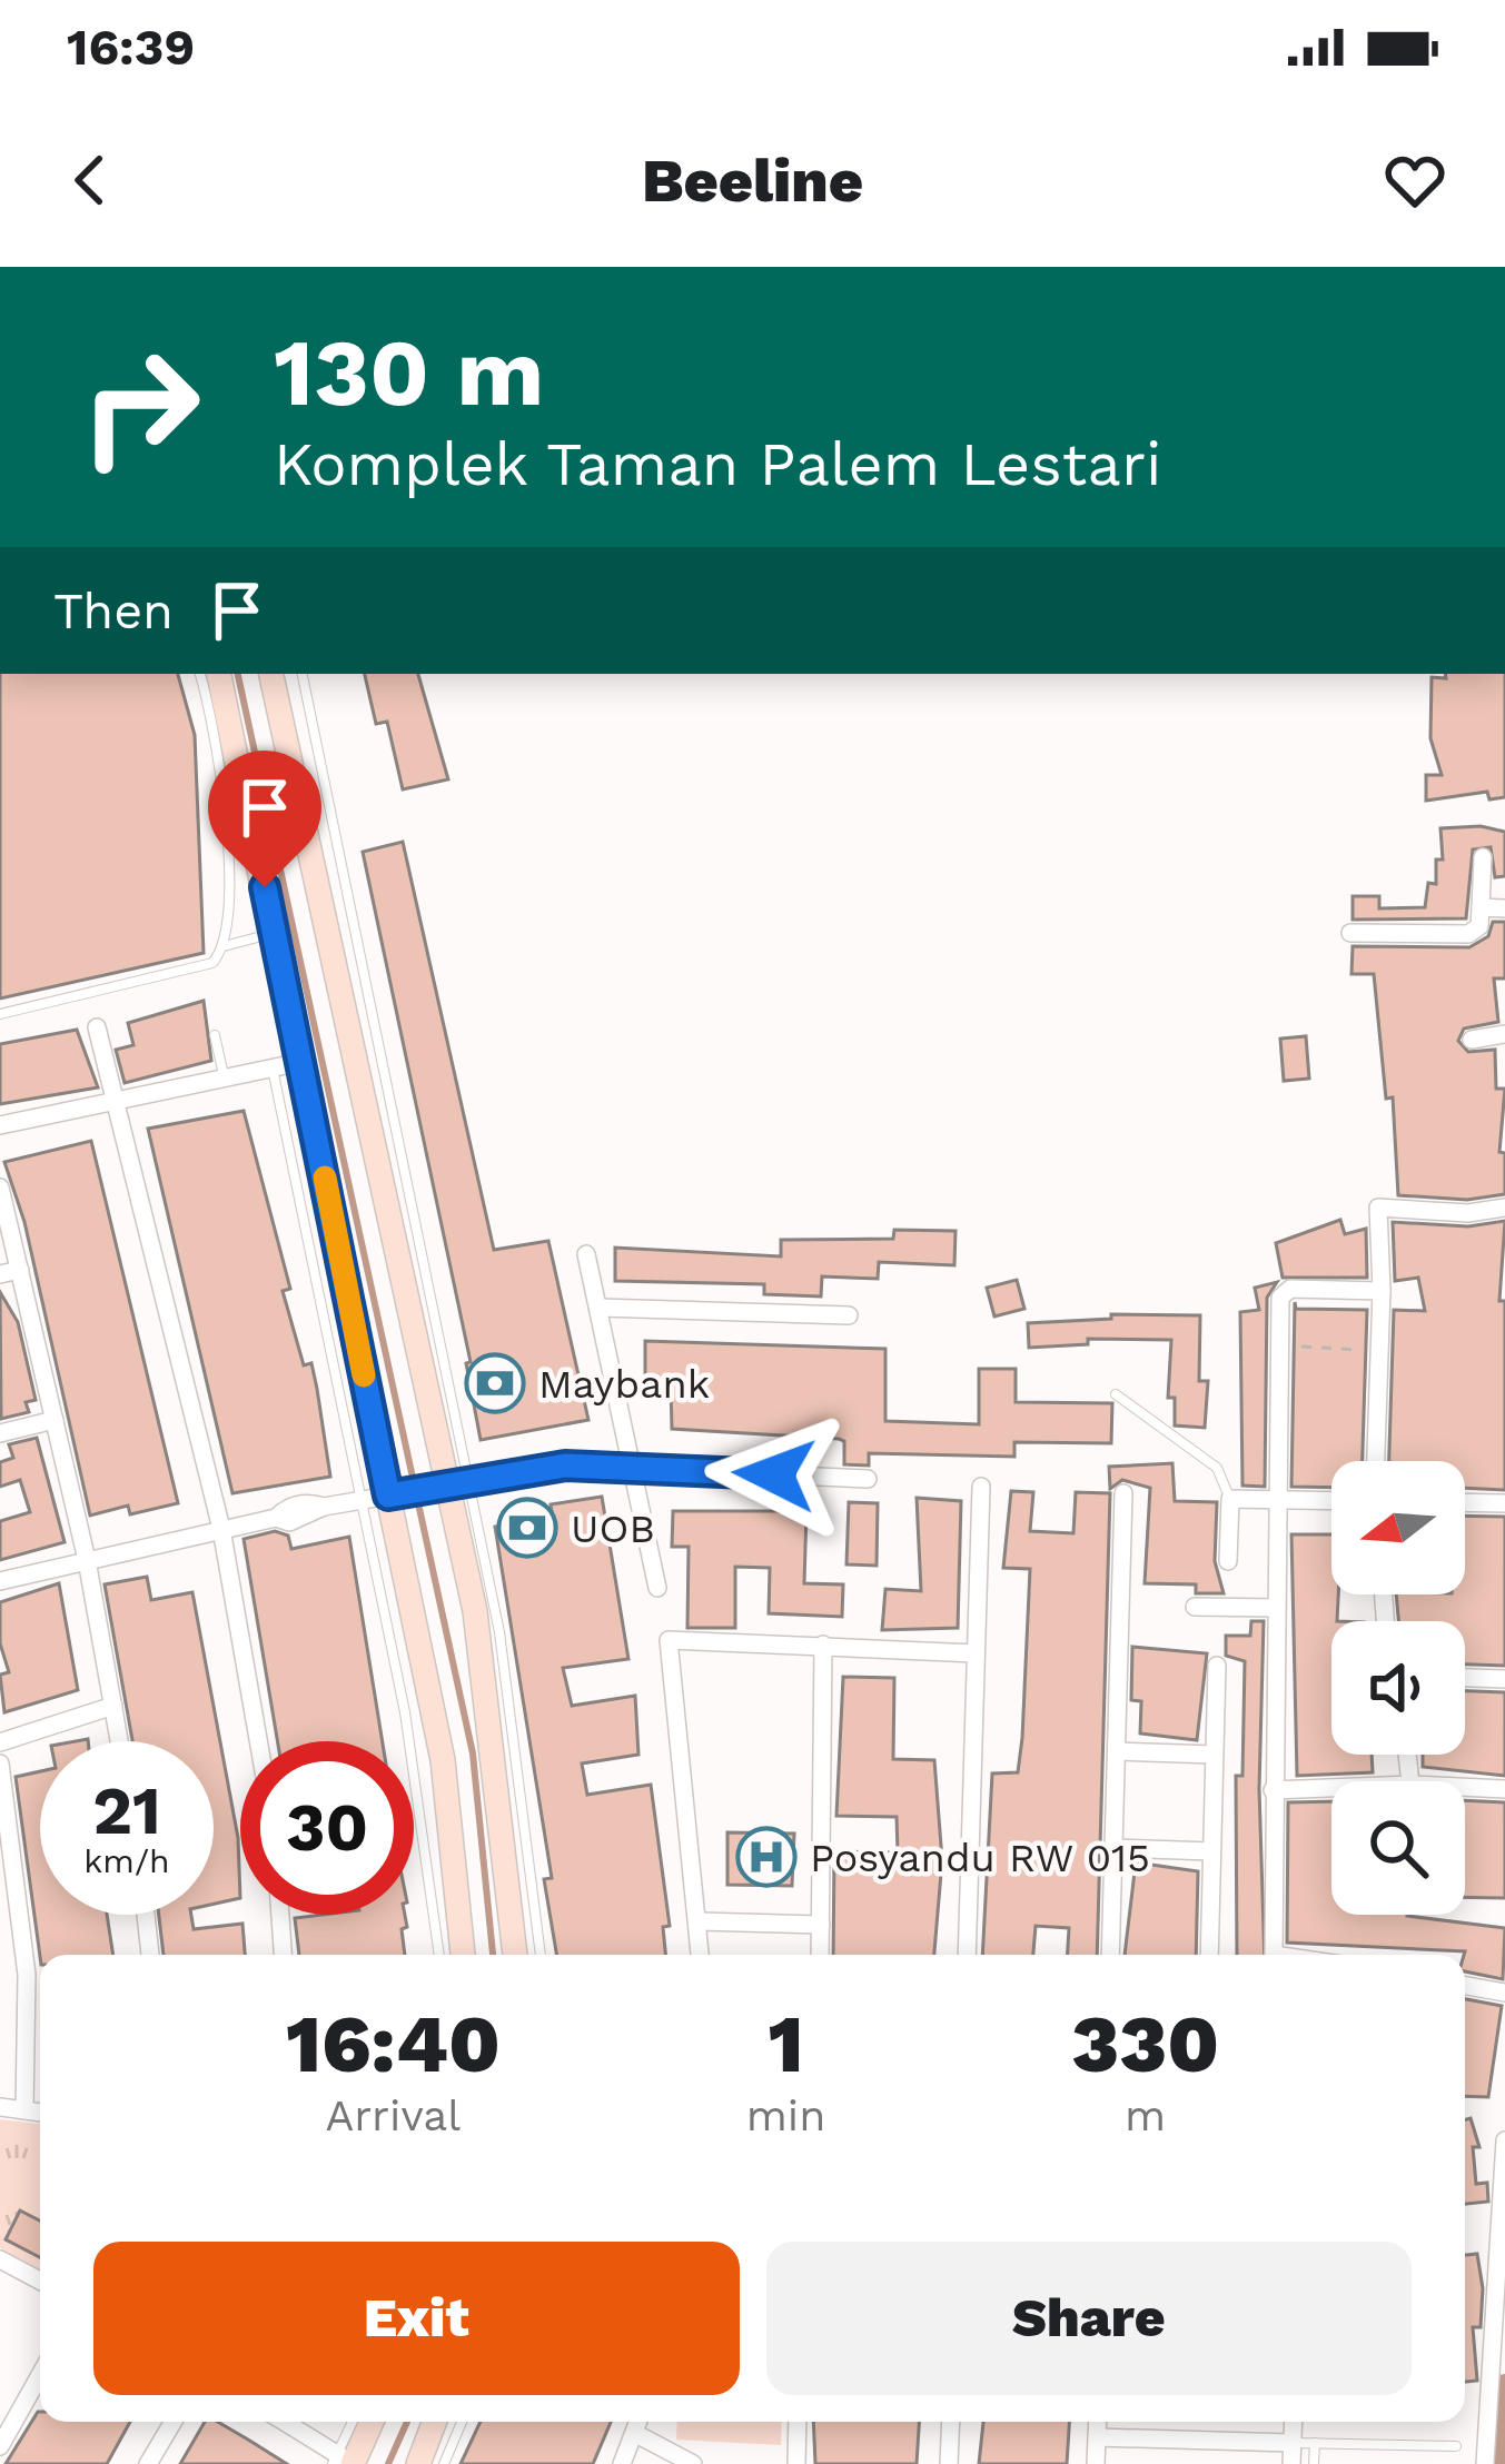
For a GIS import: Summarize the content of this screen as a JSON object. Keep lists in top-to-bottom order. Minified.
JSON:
{"places":{"bank":["Maybank","UOB"],"hospital":["Posyandu RW 015"]},"north":"left","page":{"status":"16:39","header":"Beeline","turn":["130 m","Komplek Taman Palem Lestari"],"then":"Then","speed":"21 km/h","limit":"30","eta":["16:40","Arrival","1","min","330","m"],"buttons":["Exit","Share"]}}
